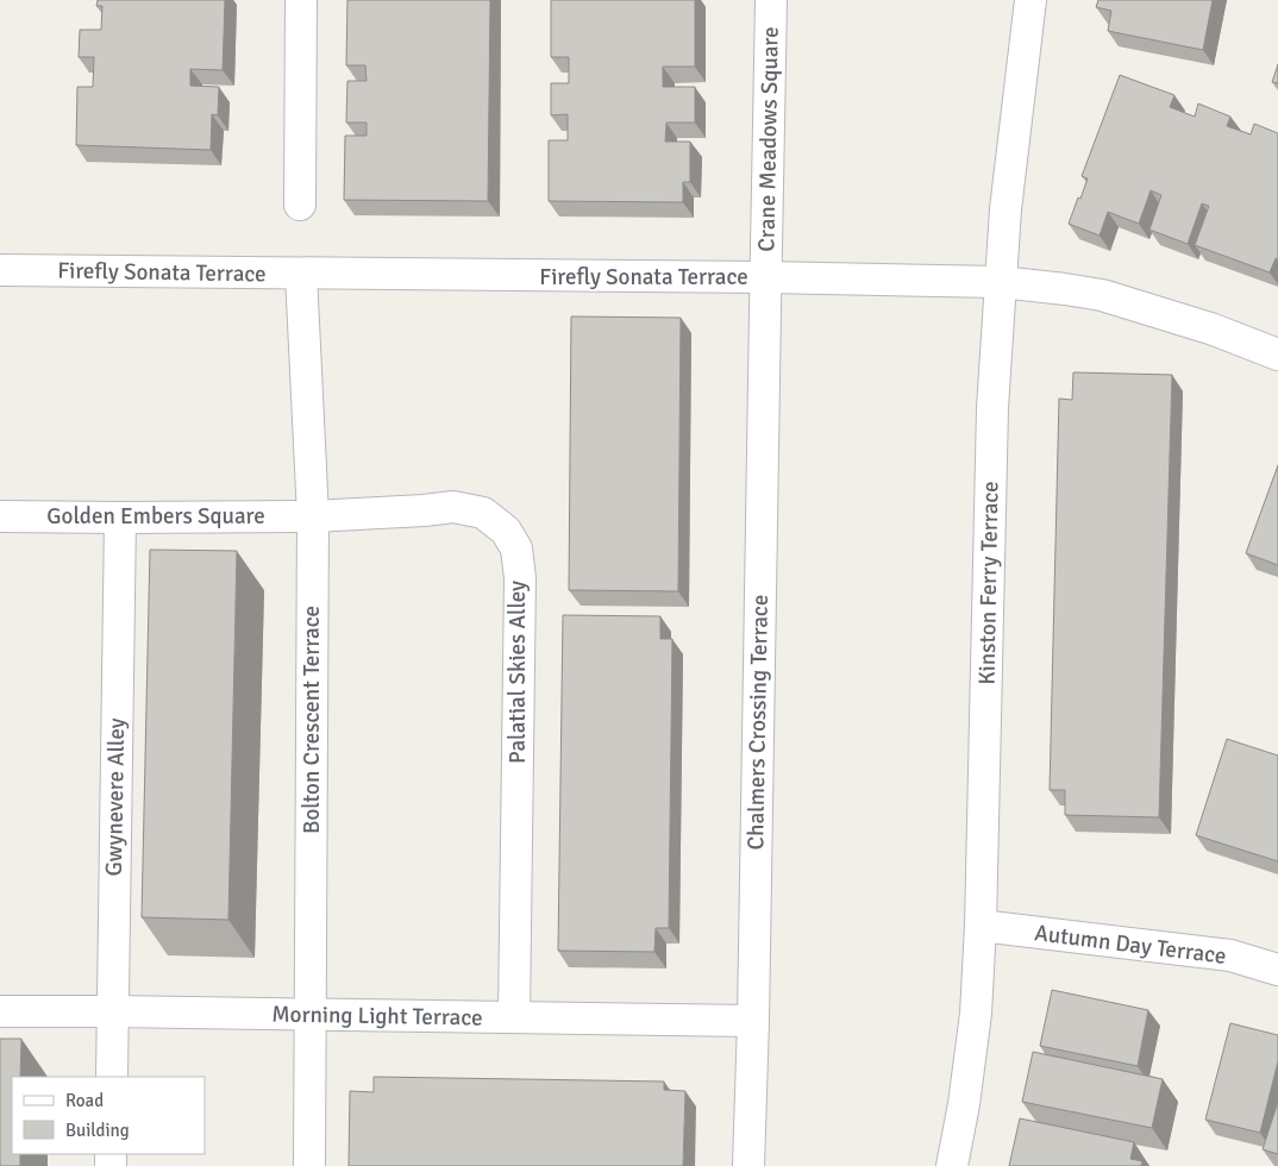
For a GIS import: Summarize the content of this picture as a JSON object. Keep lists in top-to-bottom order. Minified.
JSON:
{"streets":{"street":["Crane Meadows Square","Firefly Sonata Terrace","Golden Embers Square","Kinston Ferry Terrace","Palatial Skies Alley","Bolton Crescent Terrace","Chalmers Crossing Terrace","Gwynevere Alley","Autumn Day Terrace","Morning Light Terrace"]},"crossings":[["Crane Meadows Square","Firefly Sonata Terrace"],["Crane Meadows Square","Chalmers Crossing Terrace"],["Firefly Sonata Terrace","Kinston Ferry Terrace"],["Firefly Sonata Terrace","Bolton Crescent Terrace"],["Firefly Sonata Terrace","Chalmers Crossing Terrace"],["Golden Embers Square","Palatial Skies Alley"],["Golden Embers Square","Bolton Crescent Terrace"],["Golden Embers Square","Gwynevere Alley"],["Kinston Ferry Terrace","Autumn Day Terrace"],["Palatial Skies Alley","Bolton Crescent Terrace"],["Palatial Skies Alley","Morning Light Terrace"],["Bolton Crescent Terrace","Morning Light Terrace"],["Chalmers Crossing Terrace","Morning Light Terrace"],["Gwynevere Alley","Morning Light Terrace"]],"legend":["Road","Building"]}
